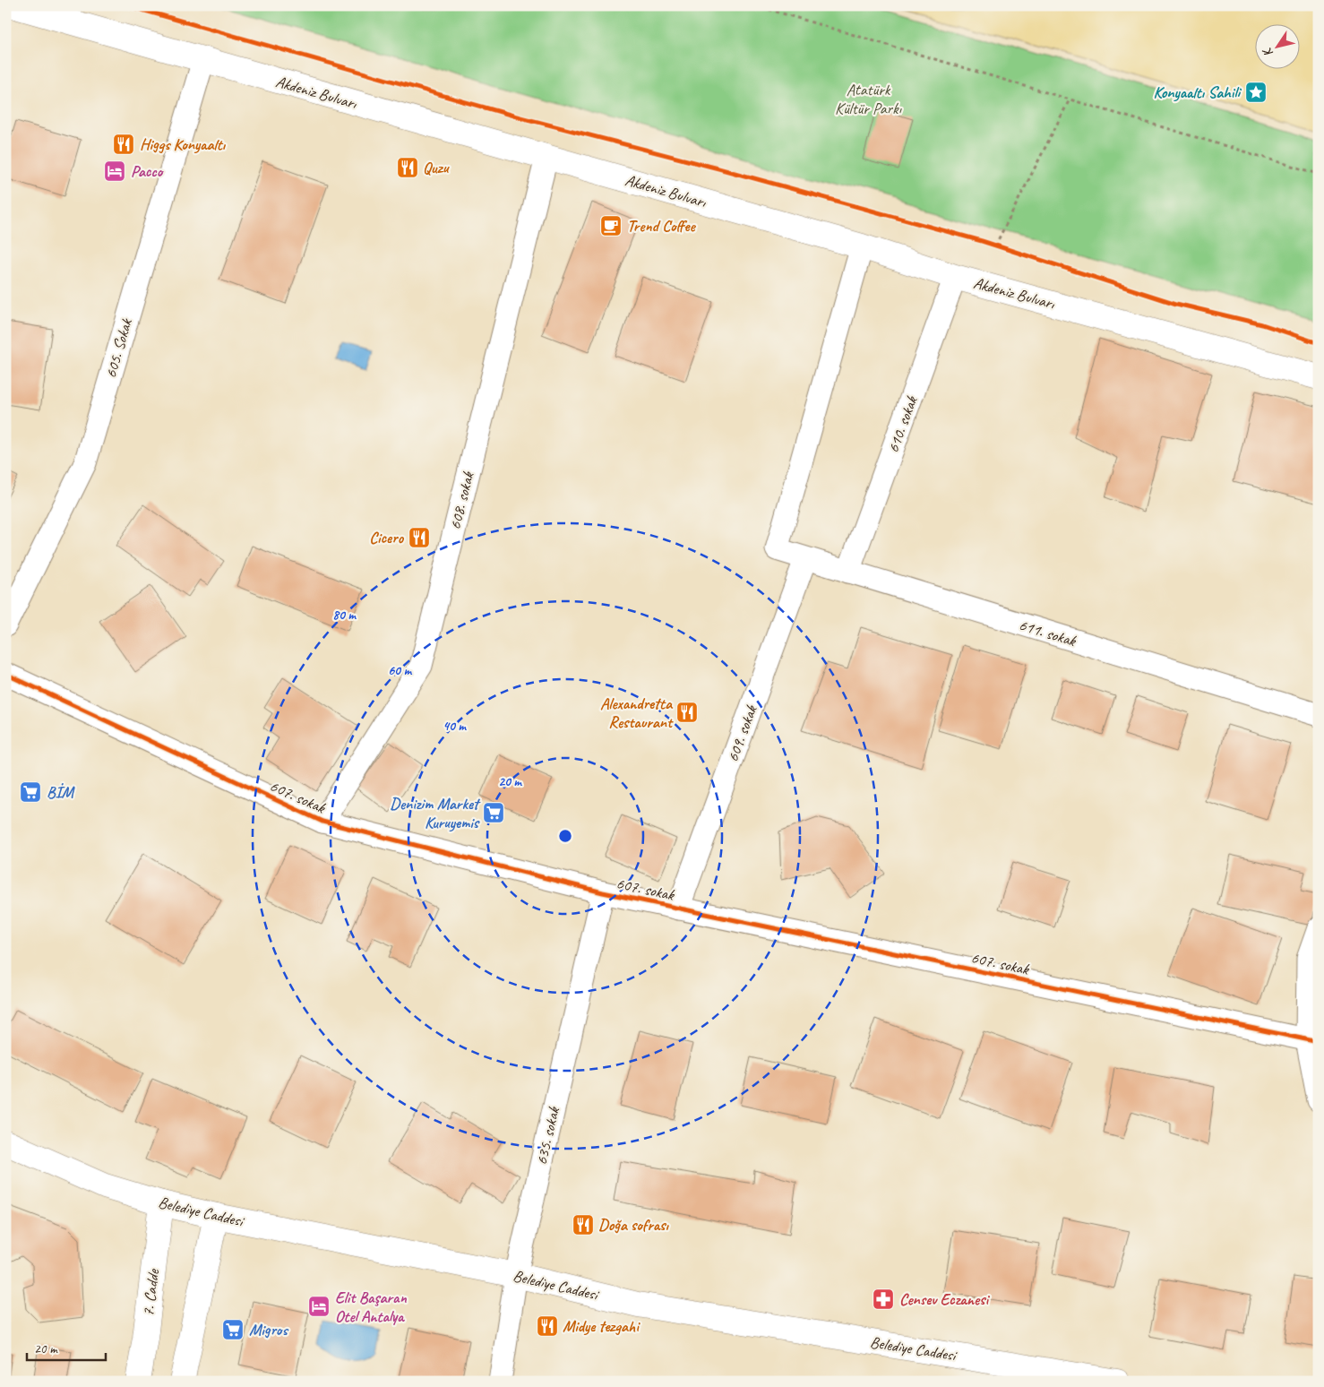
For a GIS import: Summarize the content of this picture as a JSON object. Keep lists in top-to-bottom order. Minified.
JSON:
{"streets":{"main road":["Akdeniz Bulvarı","Belediye Caddesi","7. Cadde"],"street":["605. Sokak","610. sokak","608. sokak","611. sokak","609. sokak","607. sokak","635. sokak"]},"crossings":[["Akdeniz Bulvarı","605. Sokak"],["Akdeniz Bulvarı","610. sokak"],["Akdeniz Bulvarı","608. sokak"],["Akdeniz Bulvarı","611. sokak"],["610. sokak","611. sokak"],["608. sokak","607. sokak"],["611. sokak","609. sokak"],["609. sokak","607. sokak"],["607. sokak","635. sokak"],["635. sokak","Belediye Caddesi"],["Belediye Caddesi","7. Cadde"]],"parks":["Atatürk Kültür Parkı"],"places":{"place":["Konyaaltı Sahili"],"restaurant":["Higgs Konyaaltı","Quzu","Cicero","Alexandretta Restaurant","Doğa sofrası","Midye tezgahi"],"hotel":["Pacco","Elit Başaran Otel Antalya"],"cafe":["Trend Coffee"],"supermarket":["BİM","Denizim Market Kuruyemis","Migros"],"pharmacy":["Censev Eczanesi"]},"scale_bar":"20 m","north":"bottom left","rings":["80 m","60 m","40 m","20 m"]}
